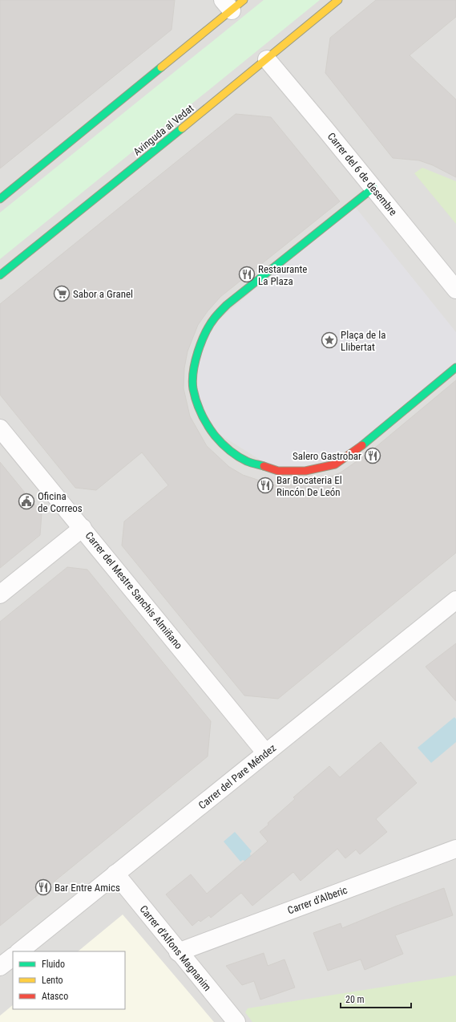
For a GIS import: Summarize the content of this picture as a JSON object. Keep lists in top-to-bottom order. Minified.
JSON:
{"streets":{"street":["Avinguda al Vedat","Carrer del 6 de desembre","Carrer del Mestre Sanchis Almiñano","Carrer del Pare Méndez","Carrer d'Alberic","Carrer d'Alfons Magnanim"]},"crossings":[["Avinguda al Vedat","Carrer del 6 de desembre"],["Carrer del Mestre Sanchis Almiñano","Carrer del Pare Méndez"],["Carrer del Pare Méndez","Carrer d'Alfons Magnanim"],["Carrer d'Alberic","Carrer d'Alfons Magnanim"]],"places":{"restaurant":["Restaurante La Plaza","Salero Gastrobar","Bar Bocateria El Rincón De León","Bar Entre Amics"],"supermarket":["Sabor a Granel"],"place":["Plaça de la Llibertat"],"public building":["Oficina de Correos"]},"legend":["Fluido","Lento","Atasco"],"scale_bar":"20 m"}
